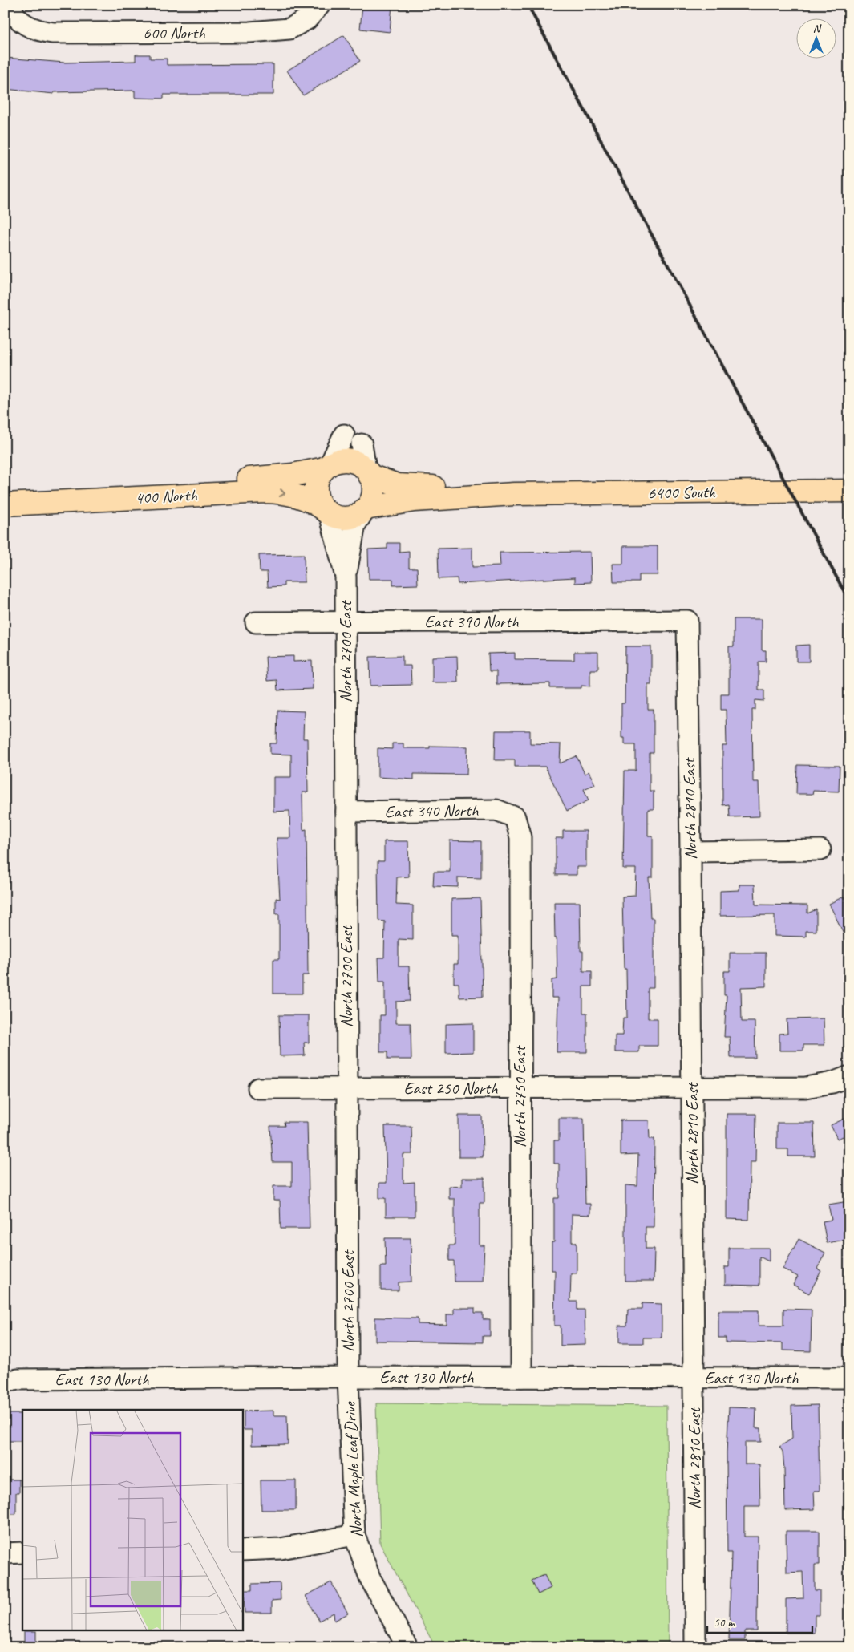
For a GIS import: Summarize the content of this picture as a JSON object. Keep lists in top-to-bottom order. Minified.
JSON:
{"streets":{"main road":["6400 South","400 North"],"street":["600 North","East 390 North","North 2700 East","North 2810 East","East 340 North","East 250 North","North 2750 East","East 130 North","North Maple Leaf Drive"]},"crossings":[["6400 South","400 North"],["6400 South","North 2700 East"],["400 North","North 2700 East"],["East 390 North","North 2700 East"],["East 390 North","North 2810 East"],["North 2700 East","East 340 North"],["North 2700 East","East 250 North"],["North 2700 East","East 130 North"],["North 2700 East","North Maple Leaf Drive"],["North 2810 East","East 250 North"],["North 2810 East","East 130 North"],["East 340 North","North 2750 East"],["East 250 North","North 2750 East"],["North 2750 East","East 130 North"],["East 130 North","North Maple Leaf Drive"]],"scale_bar":"50 m","north":"top"}
